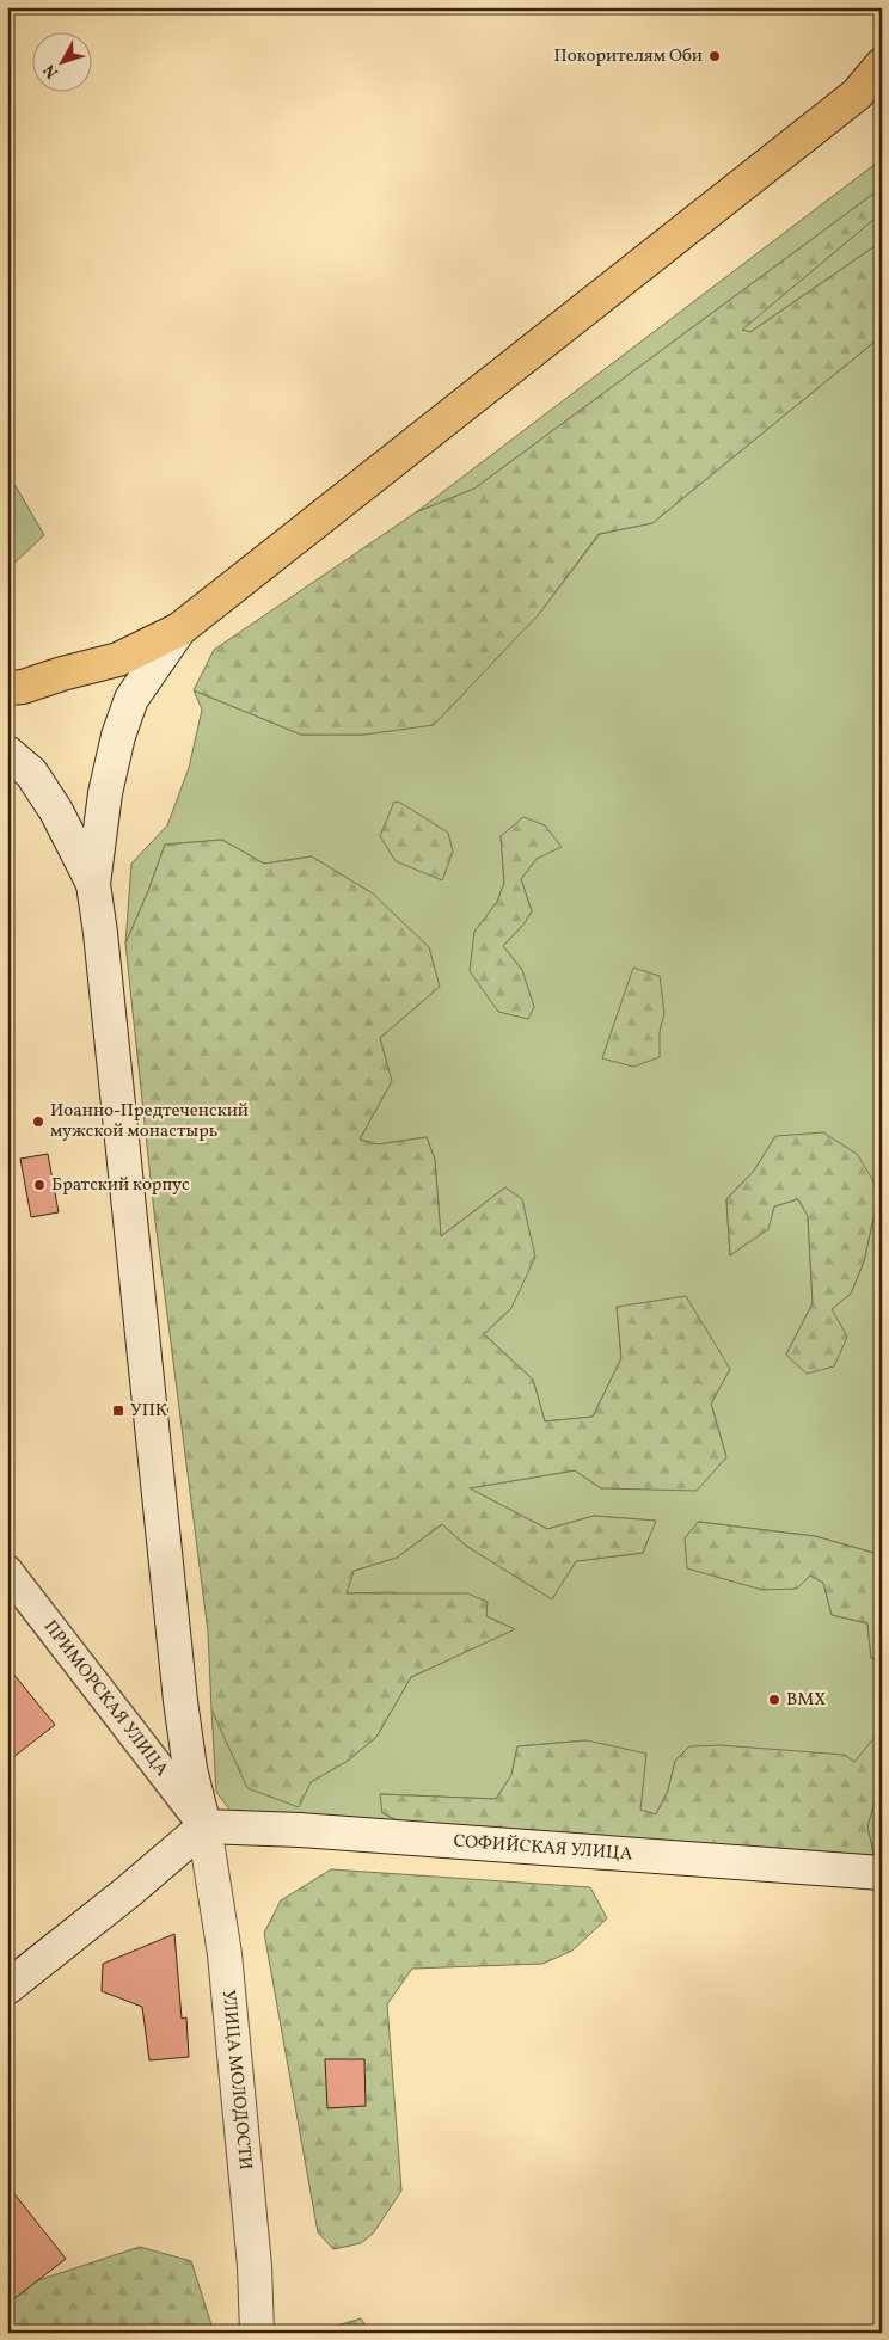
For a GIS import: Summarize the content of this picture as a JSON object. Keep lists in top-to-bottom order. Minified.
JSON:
{"streets":{"main road":["СОФИЙСКАЯ УЛИЦА","УЛИЦА МОЛОДОСТИ"],"street":["ПРИМОРСКАЯ УЛИЦА"]},"crossings":[["ПРИМОРСКАЯ УЛИЦА","СОФИЙСКАЯ УЛИЦА"],["ПРИМОРСКАЯ УЛИЦА","УЛИЦА МОЛОДОСТИ"],["СОФИЙСКАЯ УЛИЦА","УЛИЦА МОЛОДОСТИ"]],"places":{"other":["Покорителям Оби","Иоанно-Предтеченский мужской монастырь","Братский корпус","BMX"],"transit":["УПК"]},"north":"bottom left"}
